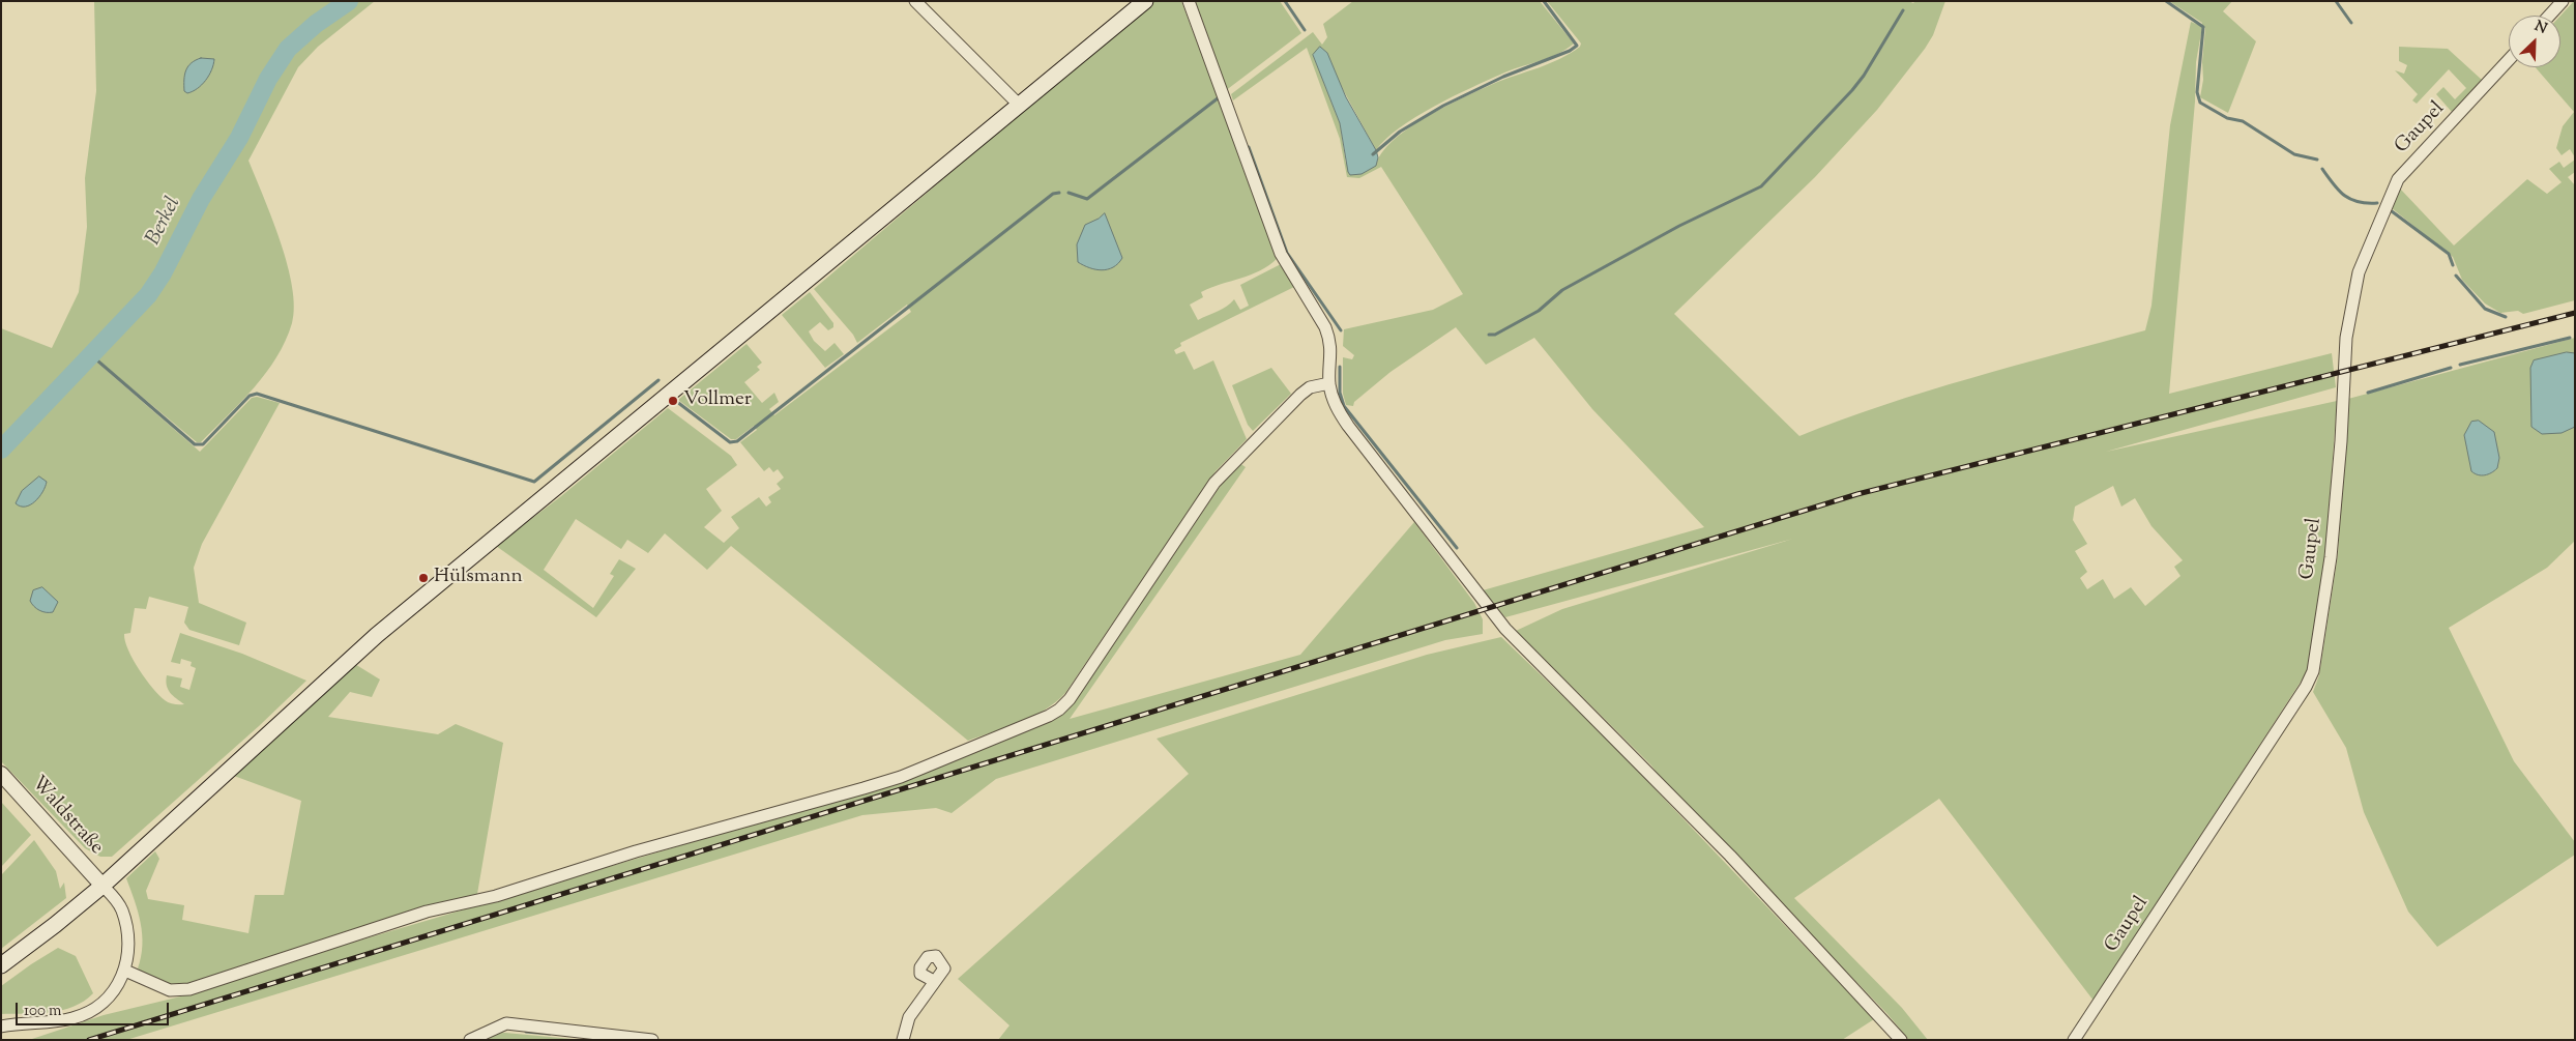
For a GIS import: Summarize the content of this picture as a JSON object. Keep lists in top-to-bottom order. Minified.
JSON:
{"streets":{"street":["Gaupel","Waldstraße"]},"water":["Berkel"],"places":["Vollmer","Hülsmann"],"scale_bar":"100 m","north":"top right"}
